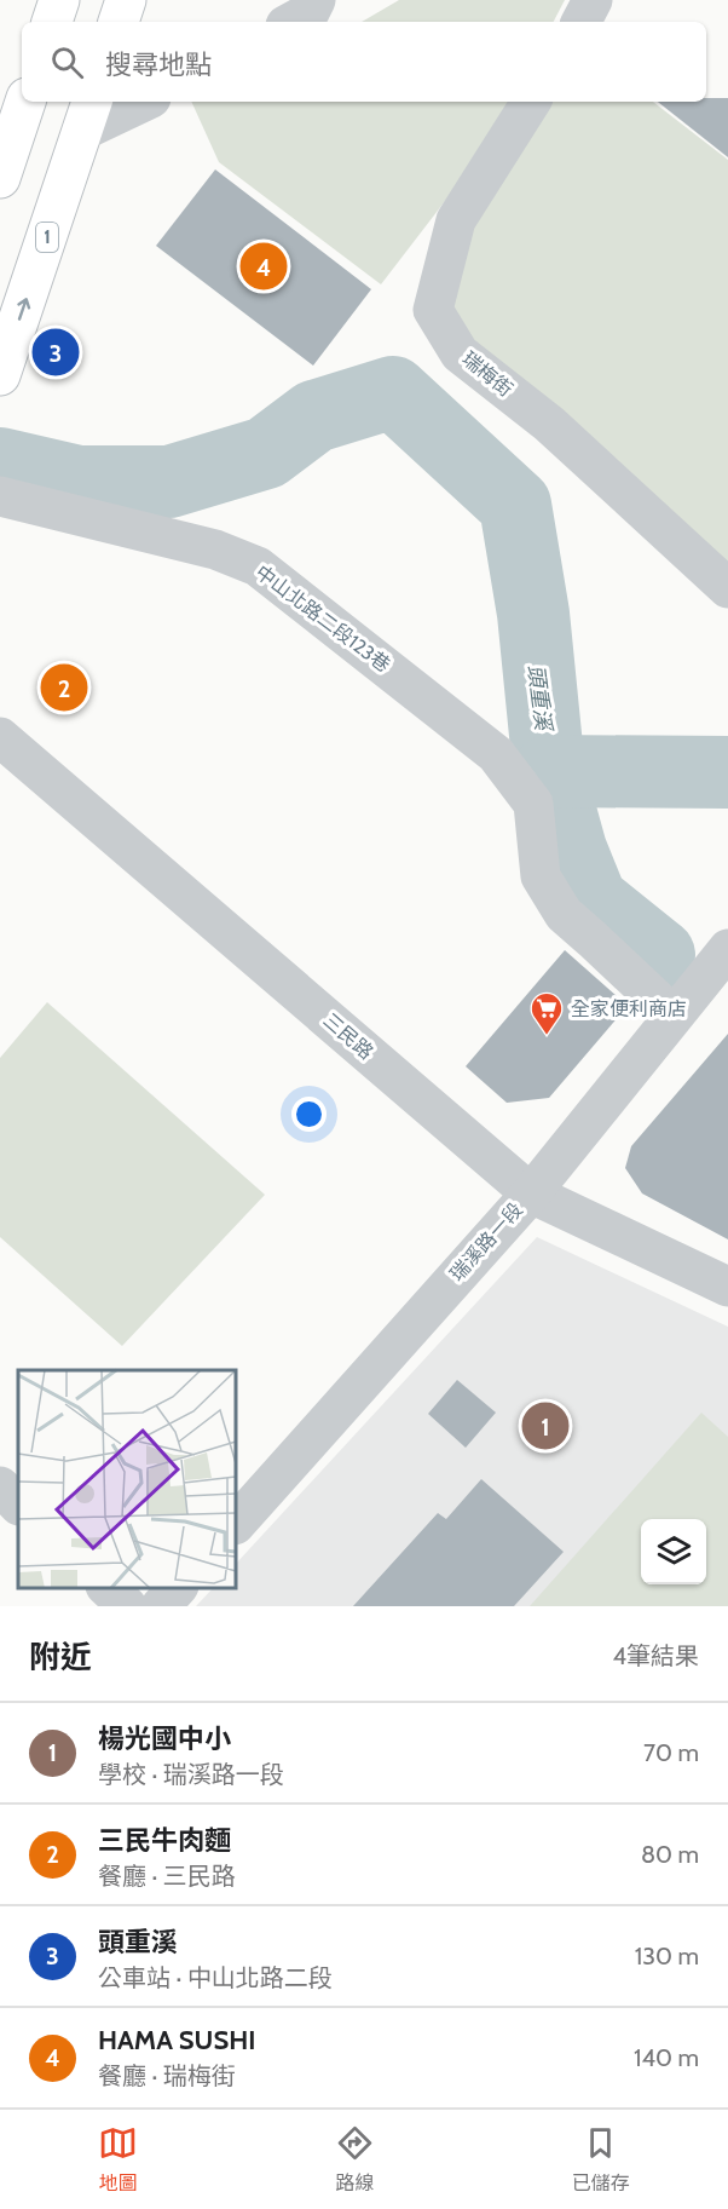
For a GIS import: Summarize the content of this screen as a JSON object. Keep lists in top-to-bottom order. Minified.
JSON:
{"streets":{"main road":["1"],"street":["瑞梅街","中山北路二段123巷","三民路","瑞溪路一段"]},"crossings":[["中山北路二段123巷","瑞溪路一段"],["三民路","瑞溪路一段"]],"water":["頭重溪"],"places":{"supermarket":["全家便利商店"]},"page":{"search":"搜尋地點","pins":["4","3","2","1"],"heading":["附近","4筆結果"],"list":[{"mark":"1","name":"楊光國中小","note":"學校 · 瑞溪路一段","value":"70 m"},{"mark":"2","name":"三民牛肉麵","note":"餐廳 · 三民路","value":"80 m"},{"mark":"3","name":"頭重溪","note":"公車站 · 中山北路二段","value":"130 m"},{"mark":"4","name":"HAMA SUSHI","note":"餐廳 · 瑞梅街","value":"140 m"}],"nav":["地圖","路線","已儲存"]}}
